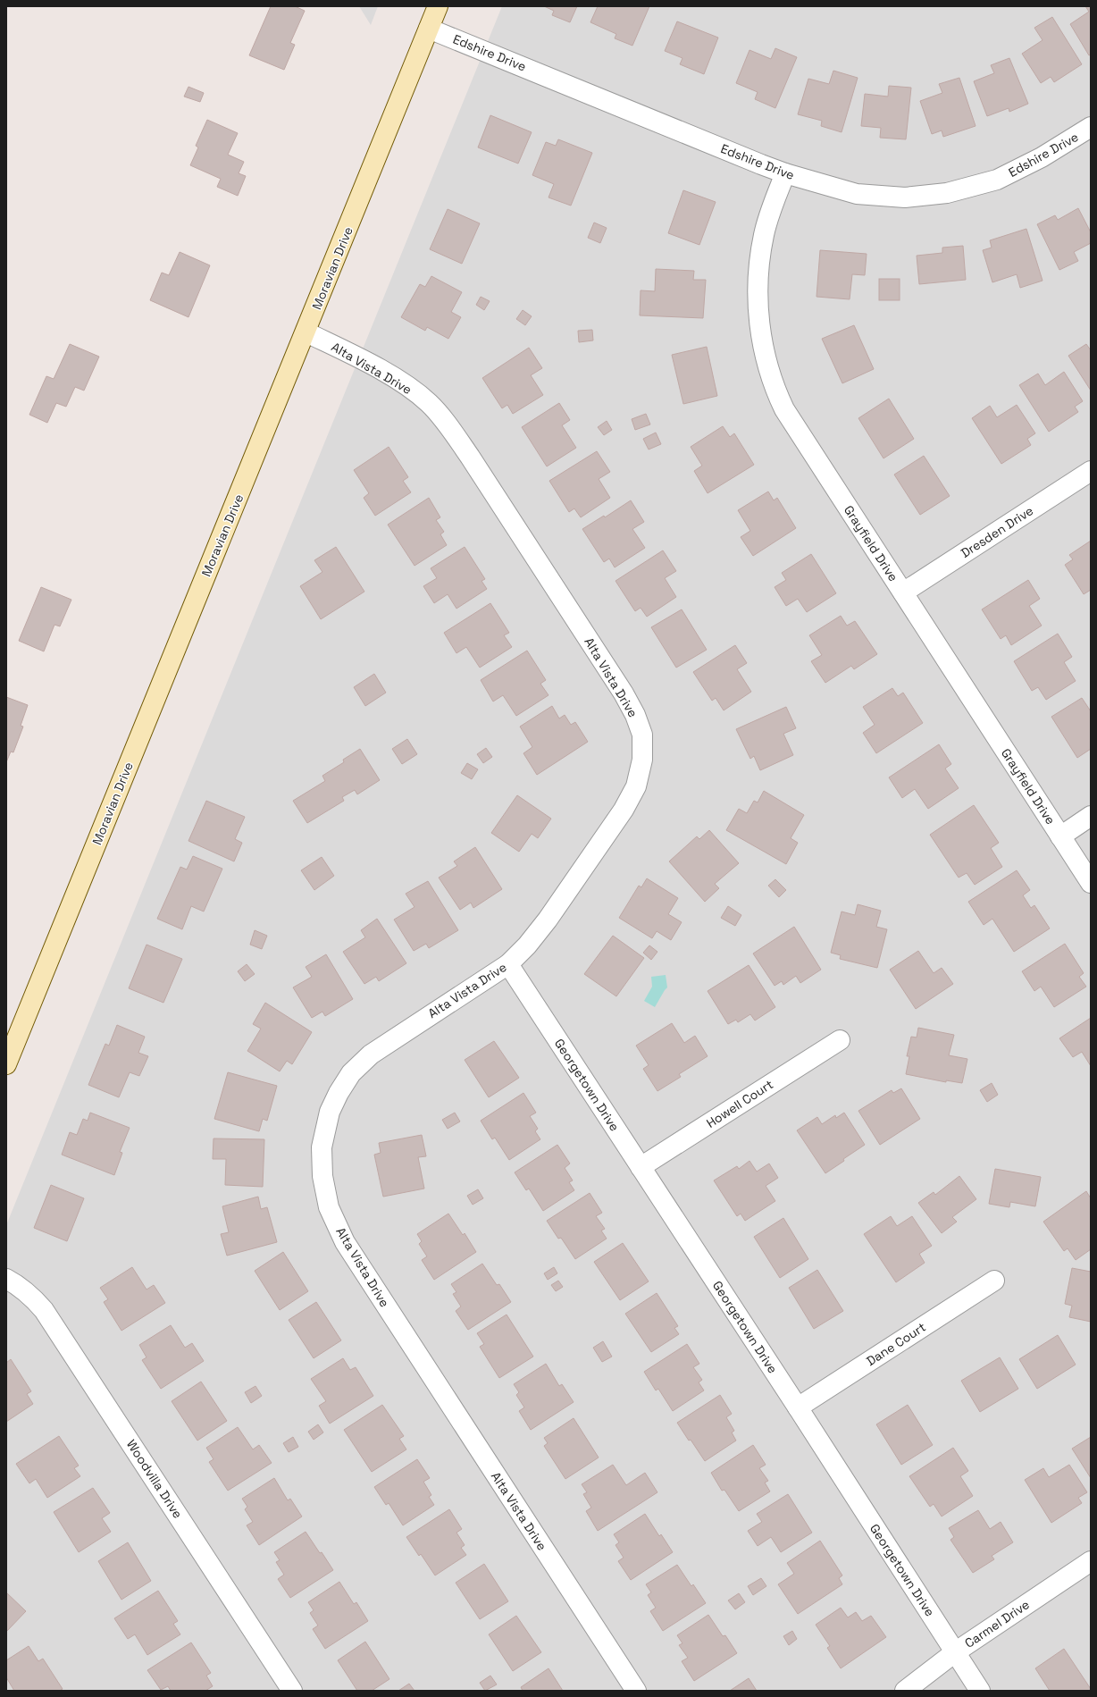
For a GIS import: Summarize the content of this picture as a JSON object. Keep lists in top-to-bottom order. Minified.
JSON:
{"streets":{"street":["Edshire Drive","Moravian Drive","Alta Vista Drive","Dresden Drive","Grayfield Drive","Georgetown Drive","Howell Court","Dane Court","Woodvilla Drive","Carmel Drive"]},"crossings":[["Edshire Drive","Moravian Drive"],["Edshire Drive","Grayfield Drive"],["Moravian Drive","Alta Vista Drive"],["Alta Vista Drive","Georgetown Drive"],["Dresden Drive","Grayfield Drive"],["Georgetown Drive","Howell Court"],["Georgetown Drive","Dane Court"],["Georgetown Drive","Carmel Drive"]]}
